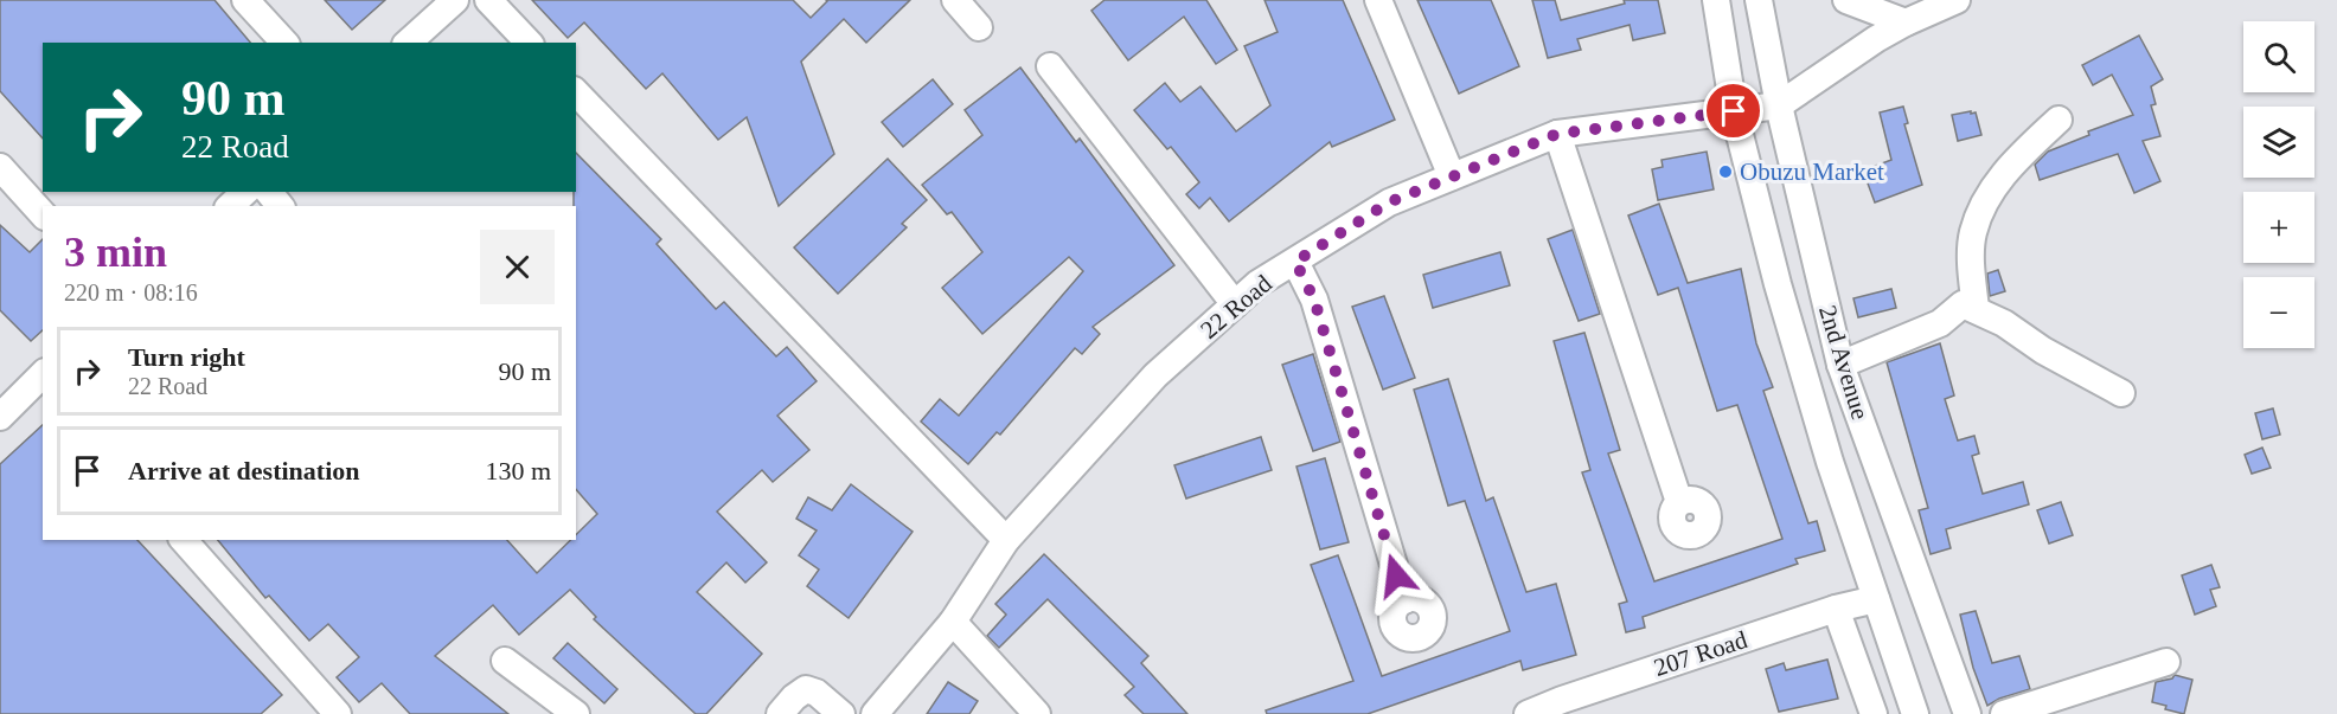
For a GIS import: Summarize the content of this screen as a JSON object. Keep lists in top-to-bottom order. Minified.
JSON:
{"streets":{"street":["22 Road","2nd Avenue","207 Road"]},"crossings":[["22 Road","2nd Avenue"],["2nd Avenue","207 Road"]],"places":["Obuzu Market"],"page":{"map_buttons":["+","−"],"turn":["90 m","22 Road"],"heading":["3 min","220 m · 08:16"],"list":[{"name":"Turn right","note":"22 Road","value":"90 m"},{"name":"Arrive at destination","value":"130 m"}]}}
